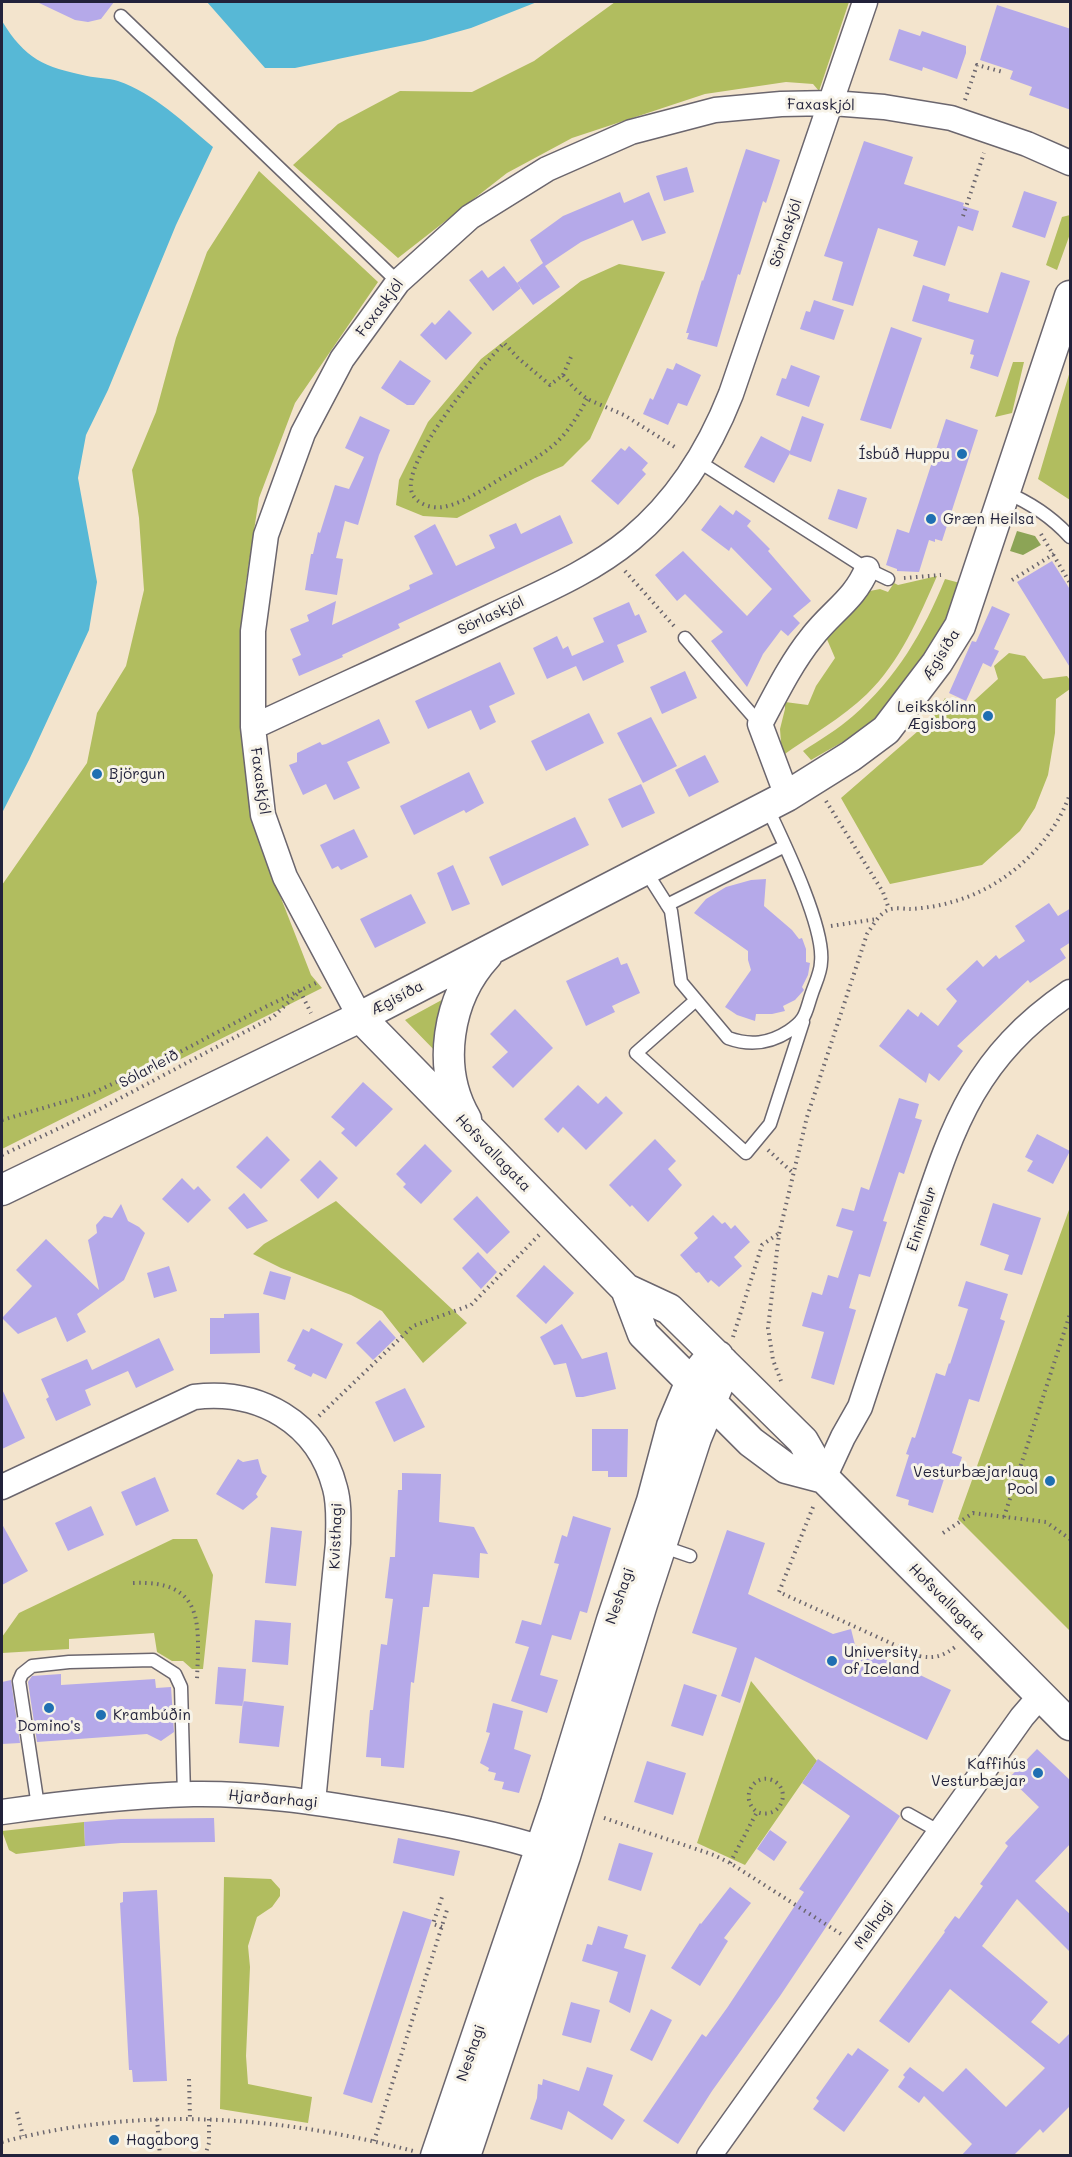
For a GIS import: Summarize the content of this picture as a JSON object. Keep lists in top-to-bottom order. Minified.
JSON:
{"streets":{"street":["Faxaskjól","Sörlaskjól","Ægisíða","Hofsvallagata","Einimelur","Kvisthagi","Neshagi","Hjarðarhagi","Melhagi"],"path":["Sólarleið"]},"crossings":[["Faxaskjól","Sörlaskjól"],["Faxaskjól","Ægisíða"],["Faxaskjól","Hofsvallagata"],["Ægisíða","Hofsvallagata"],["Hofsvallagata","Einimelur"],["Hofsvallagata","Neshagi"],["Hofsvallagata","Melhagi"],["Kvisthagi","Hjarðarhagi"],["Neshagi","Hjarðarhagi"]],"places":["Ísbúð Huppu","Græn Heilsa","Leikskólinn Ægisborg","Björgun","Vesturbæjarlaug Pool","University of Iceland","Domino's","Krambúðin","Kaffihús Vesturbæjar","Hagaborg"]}
